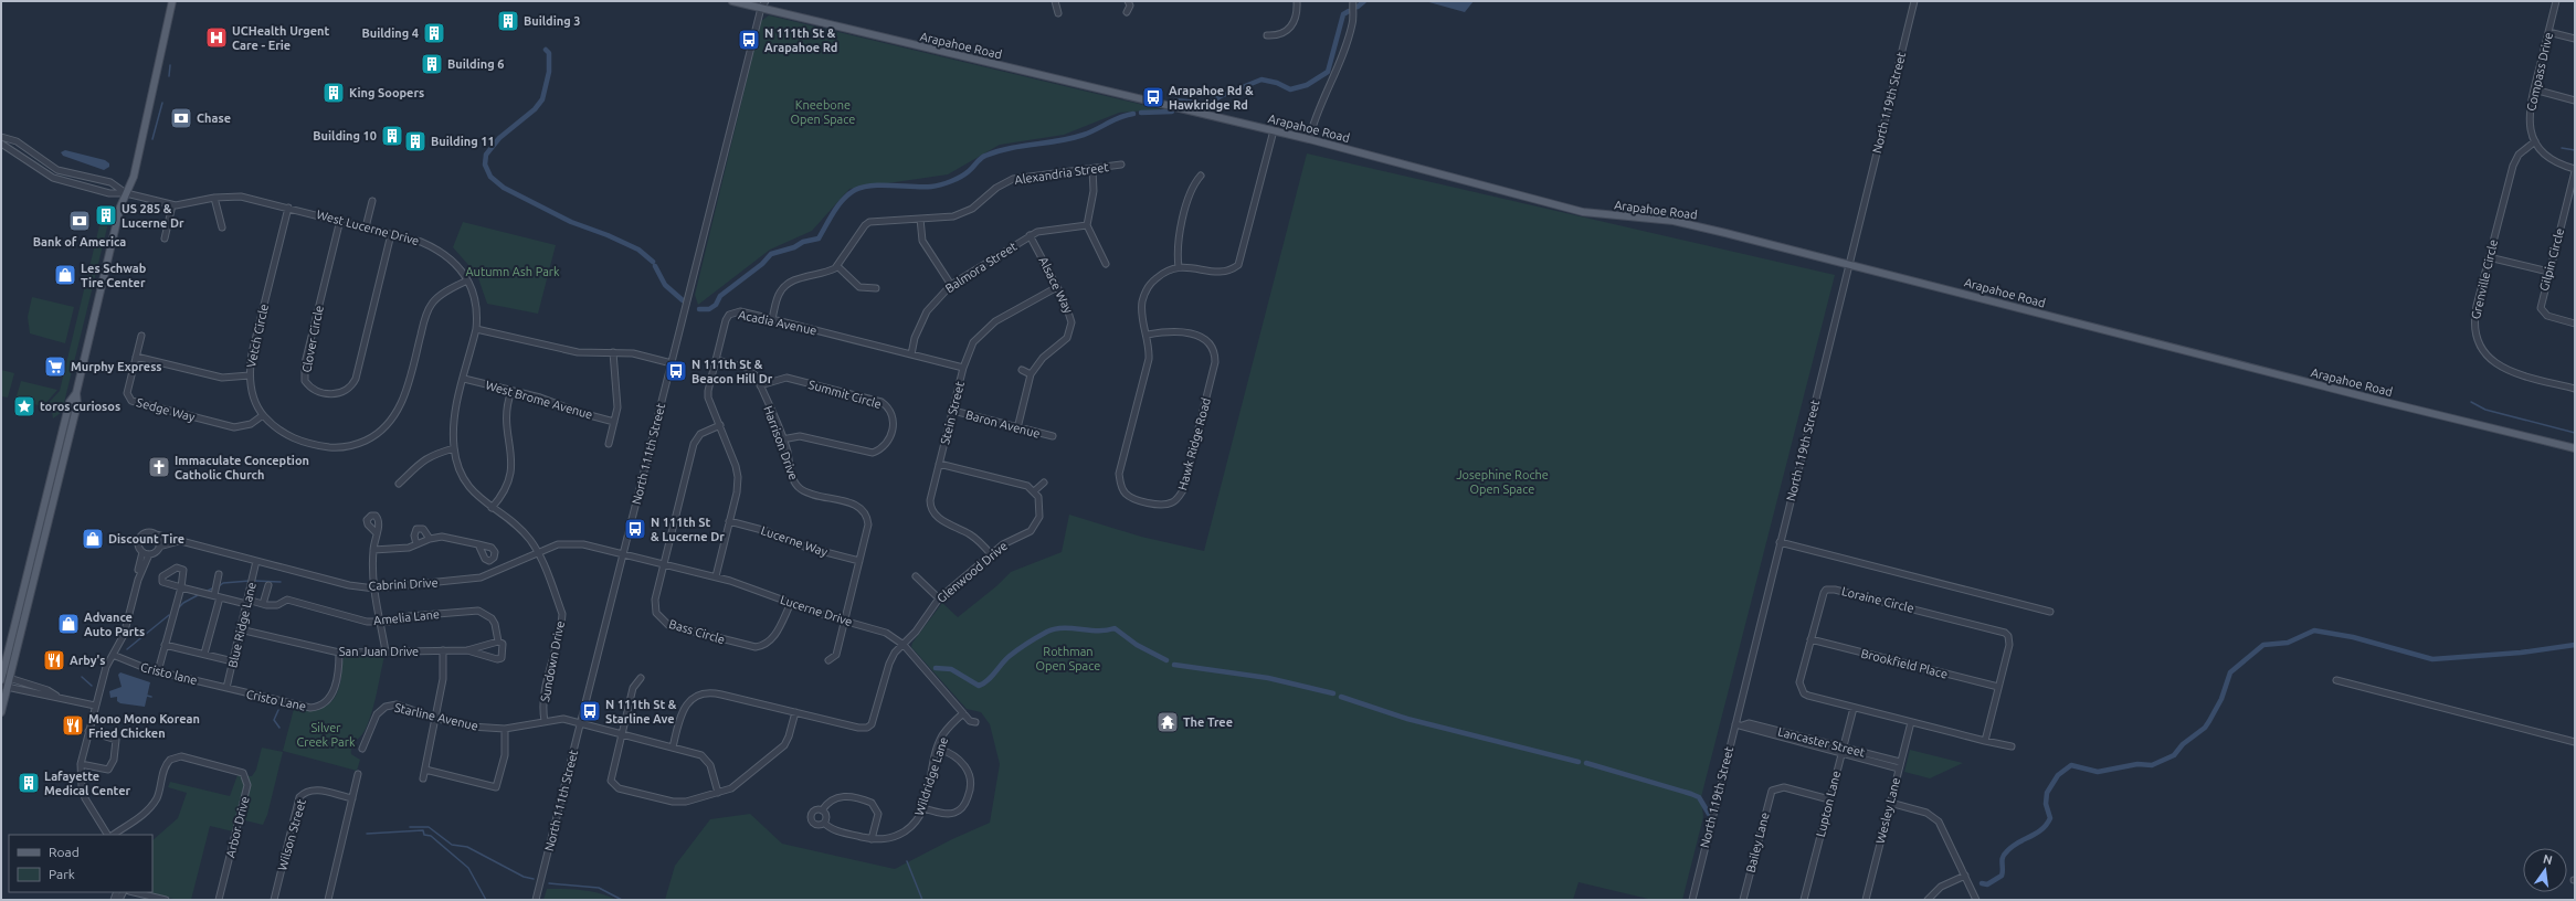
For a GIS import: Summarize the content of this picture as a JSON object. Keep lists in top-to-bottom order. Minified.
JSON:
{"streets":{"main road":["Arapahoe Road"],"street":["Compass Drive","North 119th Street","Alexandria Street","West Lucerne Drive","Gilpin Circle","Balmora Street","Grenville Circle","Alsace Way","Acadia Avenue","Vetch Circle","Clover Circle","Summit Circle","West Brome Avenue","Sedge Way","Stein Street","Baron Avenue","Harrison Drive","Hawk Ridge Road","North 111th Street","Lucerne Way","Glenwood Drive","Cabrini Drive","Loraine Circle","Lucerne Drive","Amelia Lane","Blue Ridge Lane","Bass Circle","San Juan Drive","Sundown Drive","Brookfield Place","Cristo lane","Cristo Lane","Starline Avenue","Lancaster Street","Wildridge Lane","Lupton Lane","Wesley Lane","Arbor Drive","Wilson Street","Bailey Lane"]},"crossings":[["Arapahoe Road","North 119th Street"],["Arapahoe Road","Hawk Ridge Road"],["Arapahoe Road","North 111th Street"],["Compass Drive","Grenville Circle"],["North 119th Street","Lancaster Street"],["West Lucerne Drive","Vetch Circle"],["West Lucerne Drive","Clover Circle"],["West Lucerne Drive","West Brome Avenue"],["Balmora Street","Alsace Way"],["Balmora Street","Acadia Avenue"],["Alsace Way","Stein Street"],["Alsace Way","Baron Avenue"],["Acadia Avenue","Stein Street"],["Acadia Avenue","Harrison Drive"],["Acadia Avenue","Lucerne Way"],["Acadia Avenue","Lucerne Drive"],["Acadia Avenue","Bass Circle"],["Vetch Circle","Sedge Way"],["Summit Circle","Harrison Drive"],["Stein Street","Baron Avenue"],["Stein Street","Glenwood Drive"],["Harrison Drive","Lucerne Way"],["Harrison Drive","Lucerne Drive"],["North 111th Street","Cabrini Drive"],["North 111th Street","Lucerne Drive"],["North 111th Street","Starline Avenue"],["Glenwood Drive","Lucerne Drive"],["Glenwood Drive","Starline Avenue"],["Cabrini Drive","Lucerne Drive"],["Cabrini Drive","Blue Ridge Lane"],["Cabrini Drive","Sundown Drive"],["Loraine Circle","Brookfield Place"],["Loraine Circle","Lupton Lane"],["Loraine Circle","Wesley Lane"],["Lucerne Drive","Bass Circle"],["Lucerne Drive","Wildridge Lane"],["Amelia Lane","Blue Ridge Lane"],["Amelia Lane","San Juan Drive"],["Blue Ridge Lane","San Juan Drive"],["Blue Ridge Lane","Cristo lane"],["Blue Ridge Lane","Cristo Lane"],["San Juan Drive","Cristo Lane"],["Sundown Drive","Starline Avenue"],["Cristo lane","Cristo Lane"],["Lancaster Street","Lupton Lane"],["Lancaster Street","Wesley Lane"],["Lupton Lane","Bailey Lane"]],"parks":["Kneebone Open Space","Autumn Ash Park","Josephine Roche Open Space","Rothman Open Space","Silver Creek Park"],"places":{"building":["Building 3","Building 4","Building 6","King Soopers","Building 10","Building 11","US 285 & Lucerne Dr","Lafayette Medical Center"],"hospital":["UCHealth Urgent Care - Erie"],"bus stop":["N 111th St & Arapahoe Rd","Arapahoe Rd & Hawkridge Rd","N 111th St & Beacon Hill Dr","N 111th St & Lucerne Dr","N 111th St & Starline Ave"],"bank":["Chase","Bank of America"],"shop":["Les Schwab Tire Center","Discount Tire","Advance Auto Parts"],"supermarket":["Murphy Express"],"place":["toros curiosos"],"church":["Immaculate Conception Catholic Church"],"restaurant":["Arby's","Mono Mono Korean Fried Chicken"],"temple":["The Tree"]},"legend":["Road","Park"],"north":"top"}
